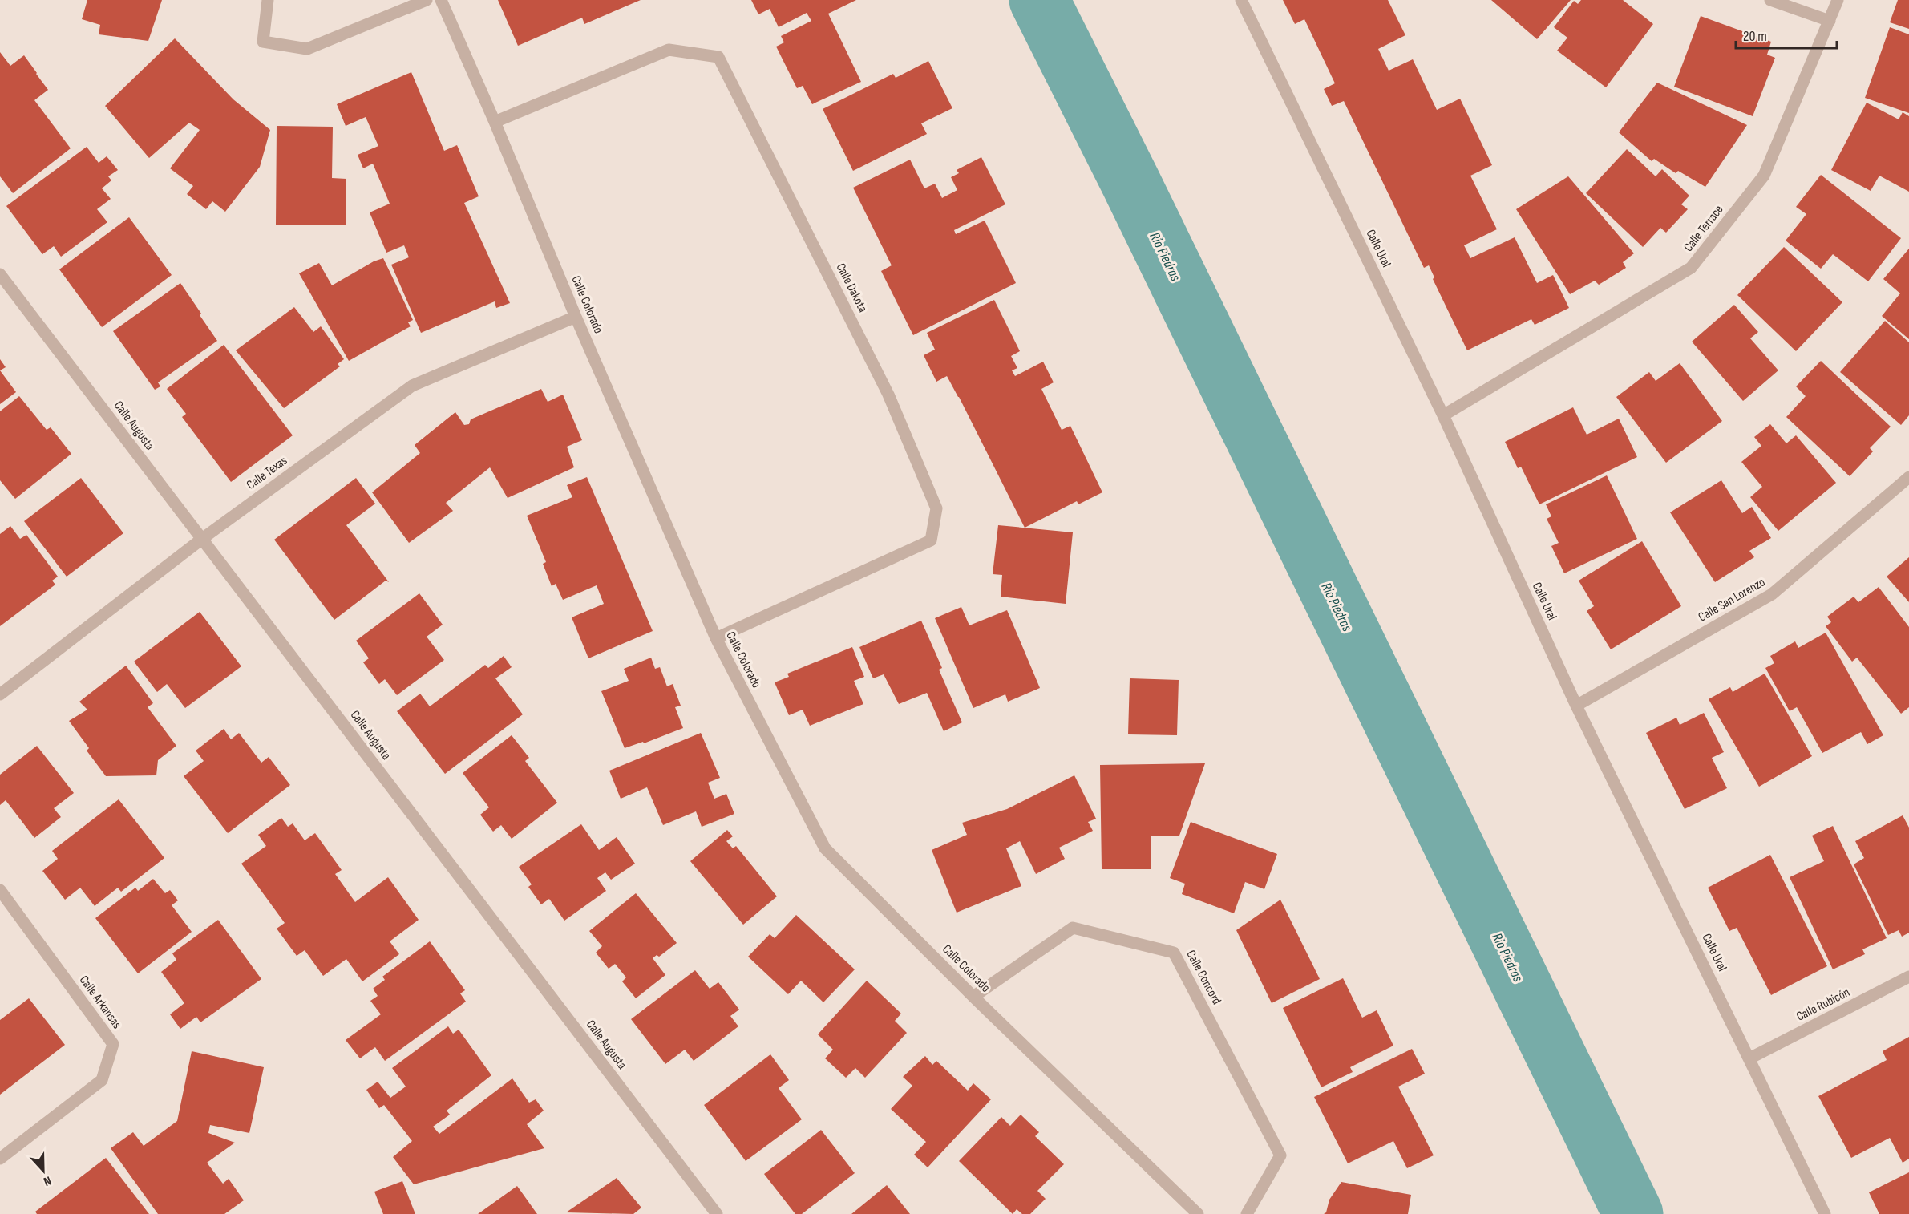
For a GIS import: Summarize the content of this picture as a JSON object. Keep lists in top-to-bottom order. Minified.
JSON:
{"streets":{"street":["Calle Terrace","Calle Ural","Calle Dakota","Calle Colorado","Calle Augusta","Calle Texas","Calle San Lorenzo","Calle Concord","Calle Arkansas","Calle Rubicón"]},"crossings":[["Calle Terrace","Calle Ural"],["Calle Ural","Calle San Lorenzo"],["Calle Ural","Calle Rubicón"],["Calle Dakota","Calle Colorado"],["Calle Colorado","Calle Texas"],["Calle Colorado","Calle Concord"],["Calle Augusta","Calle Texas"]],"water":["Río Piedras"],"scale_bar":"20 m","north":"bottom"}
